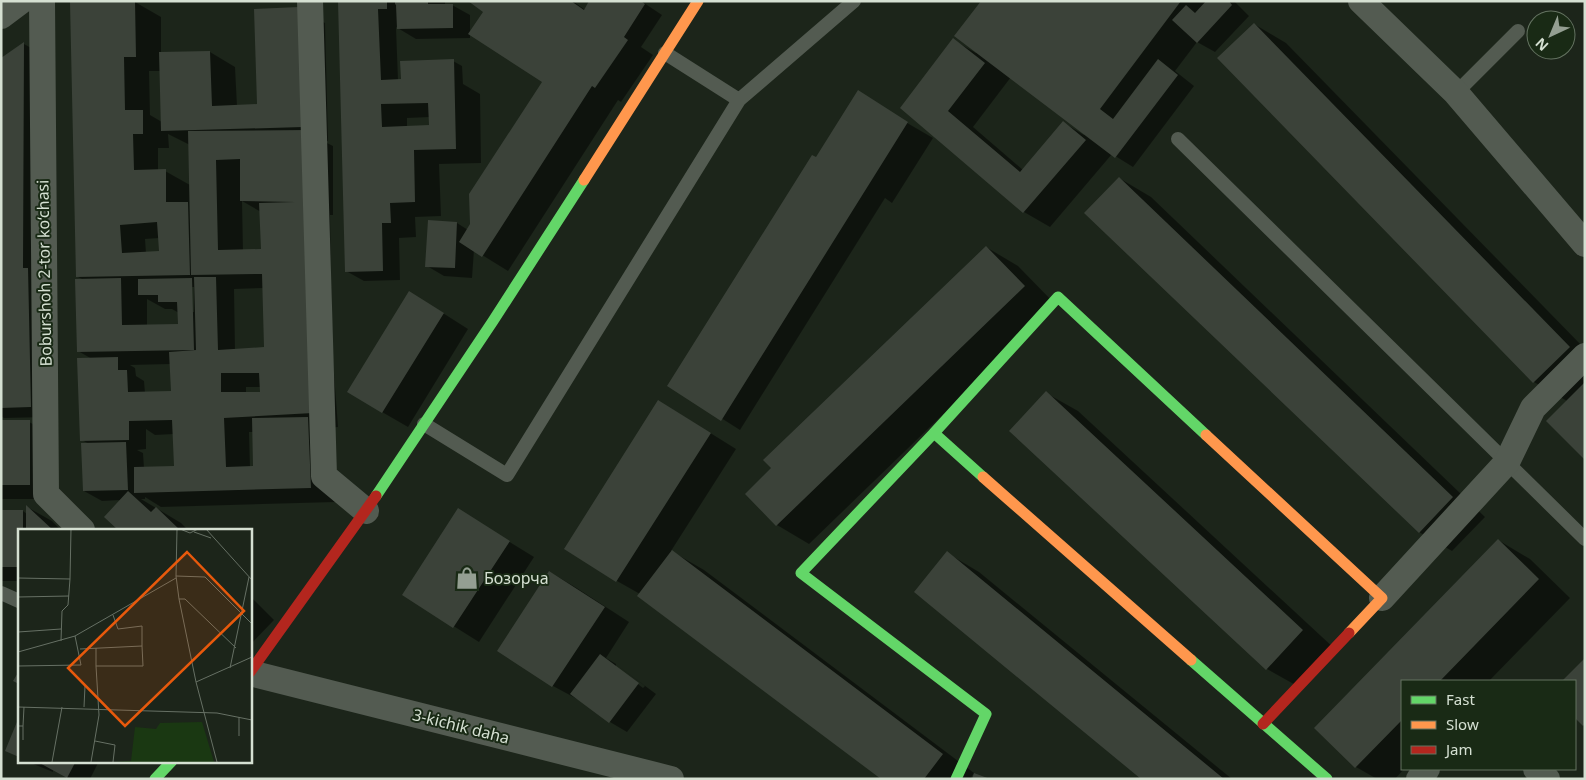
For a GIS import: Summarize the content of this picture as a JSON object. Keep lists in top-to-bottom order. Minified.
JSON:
{"streets":{"street":["Boburshoh 2-tor ko‘chasi","3-kichik daha"]},"places":{"shop":["Бозорча"]},"legend":["Fast","Slow","Jam"],"north":"bottom left"}
